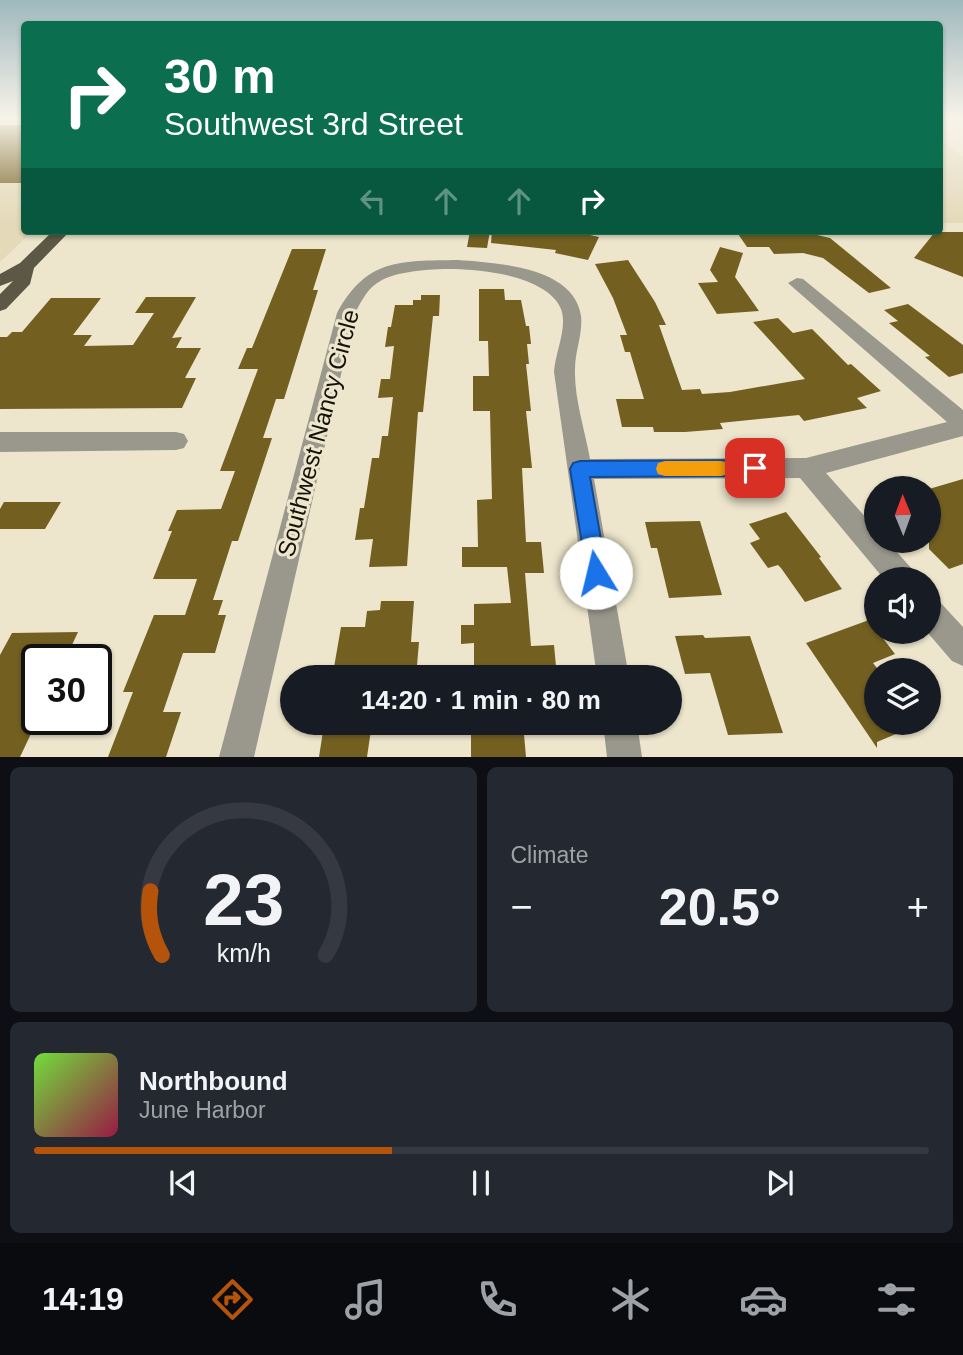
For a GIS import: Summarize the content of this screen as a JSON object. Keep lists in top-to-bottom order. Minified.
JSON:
{"streets":{"street":["Southwest Nancy Circle"]},"north":"top","page":{"turn":["30 m","Southwest 3rd Street"],"limit":"30","trip":"14:20 · 1 min · 80 m","tile":"Climate","heat":["−","20.5°","+"],"song":["Northbound","June Harbor"],"tabs":"14:19","gauge":["23","km/h"]}}
